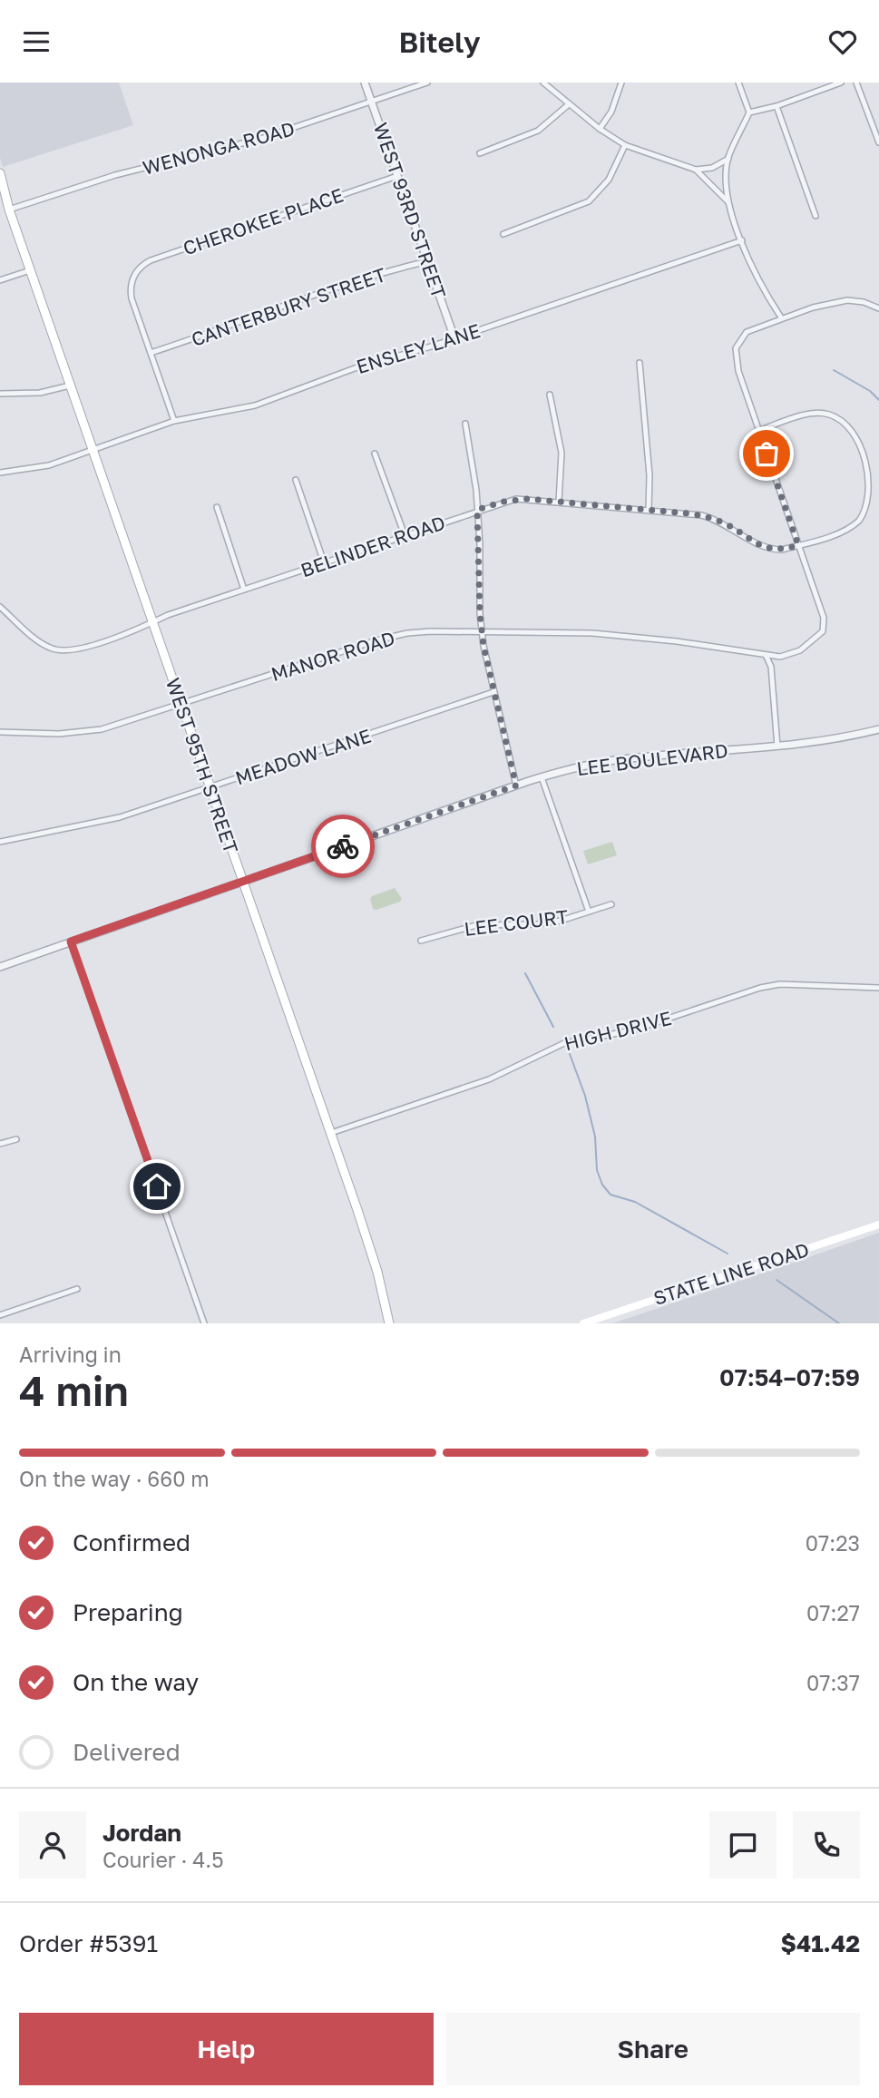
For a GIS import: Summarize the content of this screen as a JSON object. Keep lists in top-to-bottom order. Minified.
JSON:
{"streets":{"main road":["WEST 95TH STREET","STATE LINE ROAD"],"street":["WENONGA ROAD","WEST 93RD STREET","CHEROKEE PLACE","CANTERBURY STREET","ENSLEY LANE","BELINDER ROAD","MANOR ROAD","MEADOW LANE","LEE BOULEVARD","LEE COURT","HIGH DRIVE"]},"crossings":[["WENONGA ROAD","WEST 93RD STREET"],["WENONGA ROAD","WEST 95TH STREET"],["WEST 93RD STREET","CHEROKEE PLACE"],["WEST 93RD STREET","CANTERBURY STREET"],["WEST 93RD STREET","ENSLEY LANE"],["CHEROKEE PLACE","CANTERBURY STREET"],["ENSLEY LANE","WEST 95TH STREET"],["BELINDER ROAD","WEST 95TH STREET"],["MANOR ROAD","WEST 95TH STREET"],["MEADOW LANE","WEST 95TH STREET"],["LEE BOULEVARD","WEST 95TH STREET"],["WEST 95TH STREET","HIGH DRIVE"]],"page":{"header":"Bitely","heading":["4 min","Arriving in","07:54–07:59"],"panel":["Jordan","Courier · 4.5","Order #5391","$41.42"],"bar":"On the way · 660 m","list":[["Confirmed","07:23"],["Preparing","07:27"],["On the way","07:37"],"Delivered"],"buttons":["Help","Share"]}}
